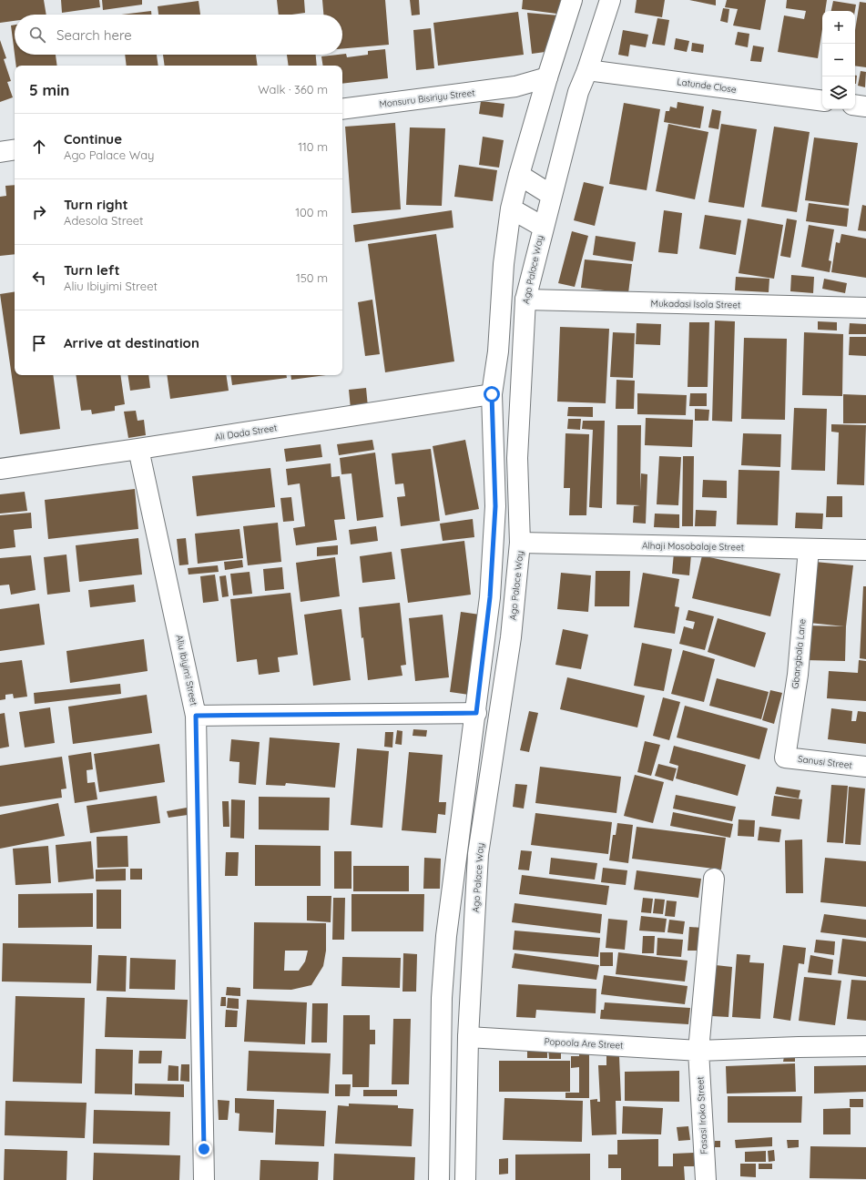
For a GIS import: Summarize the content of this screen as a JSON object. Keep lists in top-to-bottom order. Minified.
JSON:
{"streets":{"street":["Latunde Close","Monsuru Bisiriyu Street","Ago Palace Way","Mukadasi Isola Street","Ali Dada Street","Alhaji Mosobalaje Street","Gbangbala Lane","Aliu Ibiyimi Street","Sanusi Street","Popoola Are Street","Fasasi Iroko Street"]},"crossings":[["Latunde Close","Ago Palace Way"],["Ago Palace Way","Mukadasi Isola Street"],["Ago Palace Way","Alhaji Mosobalaje Street"],["Ago Palace Way","Popoola Are Street"],["Ali Dada Street","Aliu Ibiyimi Street"],["Alhaji Mosobalaje Street","Gbangbala Lane"],["Gbangbala Lane","Sanusi Street"],["Popoola Are Street","Fasasi Iroko Street"]],"page":{"map_buttons":["+","−"],"search":"Search here","heading":["5 min","Walk · 360 m"],"list":[["Continue","Ago Palace Way","110 m"],["Turn right","Adesola Street","100 m"],["Turn left","Aliu Ibiyimi Street","150 m"],"Arrive at destination"]}}
